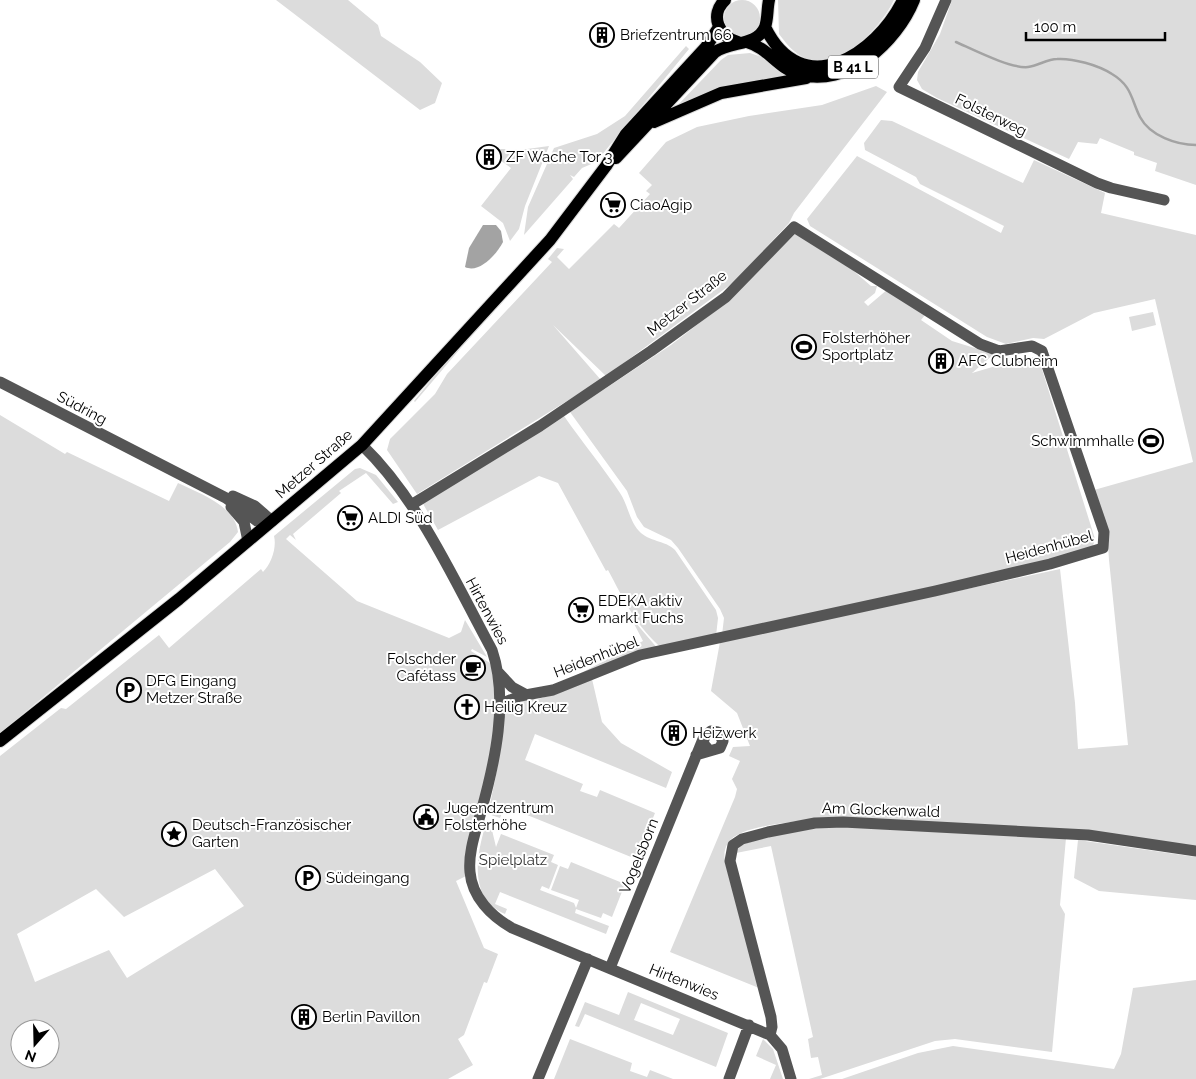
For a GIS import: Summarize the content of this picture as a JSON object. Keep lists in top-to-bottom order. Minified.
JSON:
{"streets":{"main road":["B 41 L","Metzer Straße"],"street":["Folsterweg","Südring","Heidenhübel","Hirtenwies","Am Glockenwald","Vogelsborn"]},"crossings":[["B 41 L","Metzer Straße"],["Metzer Straße","Südring"],["Metzer Straße","Heidenhübel"],["Metzer Straße","Hirtenwies"],["Heidenhübel","Hirtenwies"],["Hirtenwies","Am Glockenwald"],["Hirtenwies","Vogelsborn"]],"parks":["Spielplatz"],"places":{"building":["Briefzentrum 66","ZF Wache Tor 3","AFC Clubheim","Heizwerk","Berlin Pavillon"],"supermarket":["CiaoAgip","ALDI Süd","EDEKA aktiv markt Fuchs"],"sports":["Folsterhöher Sportplatz","Schwimmhalle"],"cafe":["Folschder Cafétass"],"parking":["DFG Eingang Metzer Straße","Südeingang"],"church":["Heilig Kreuz"],"public building":["Jugendzentrum Folsterhöhe"],"place":["Deutsch-Französischer Garten"]},"scale_bar":"100 m","north":"bottom"}
